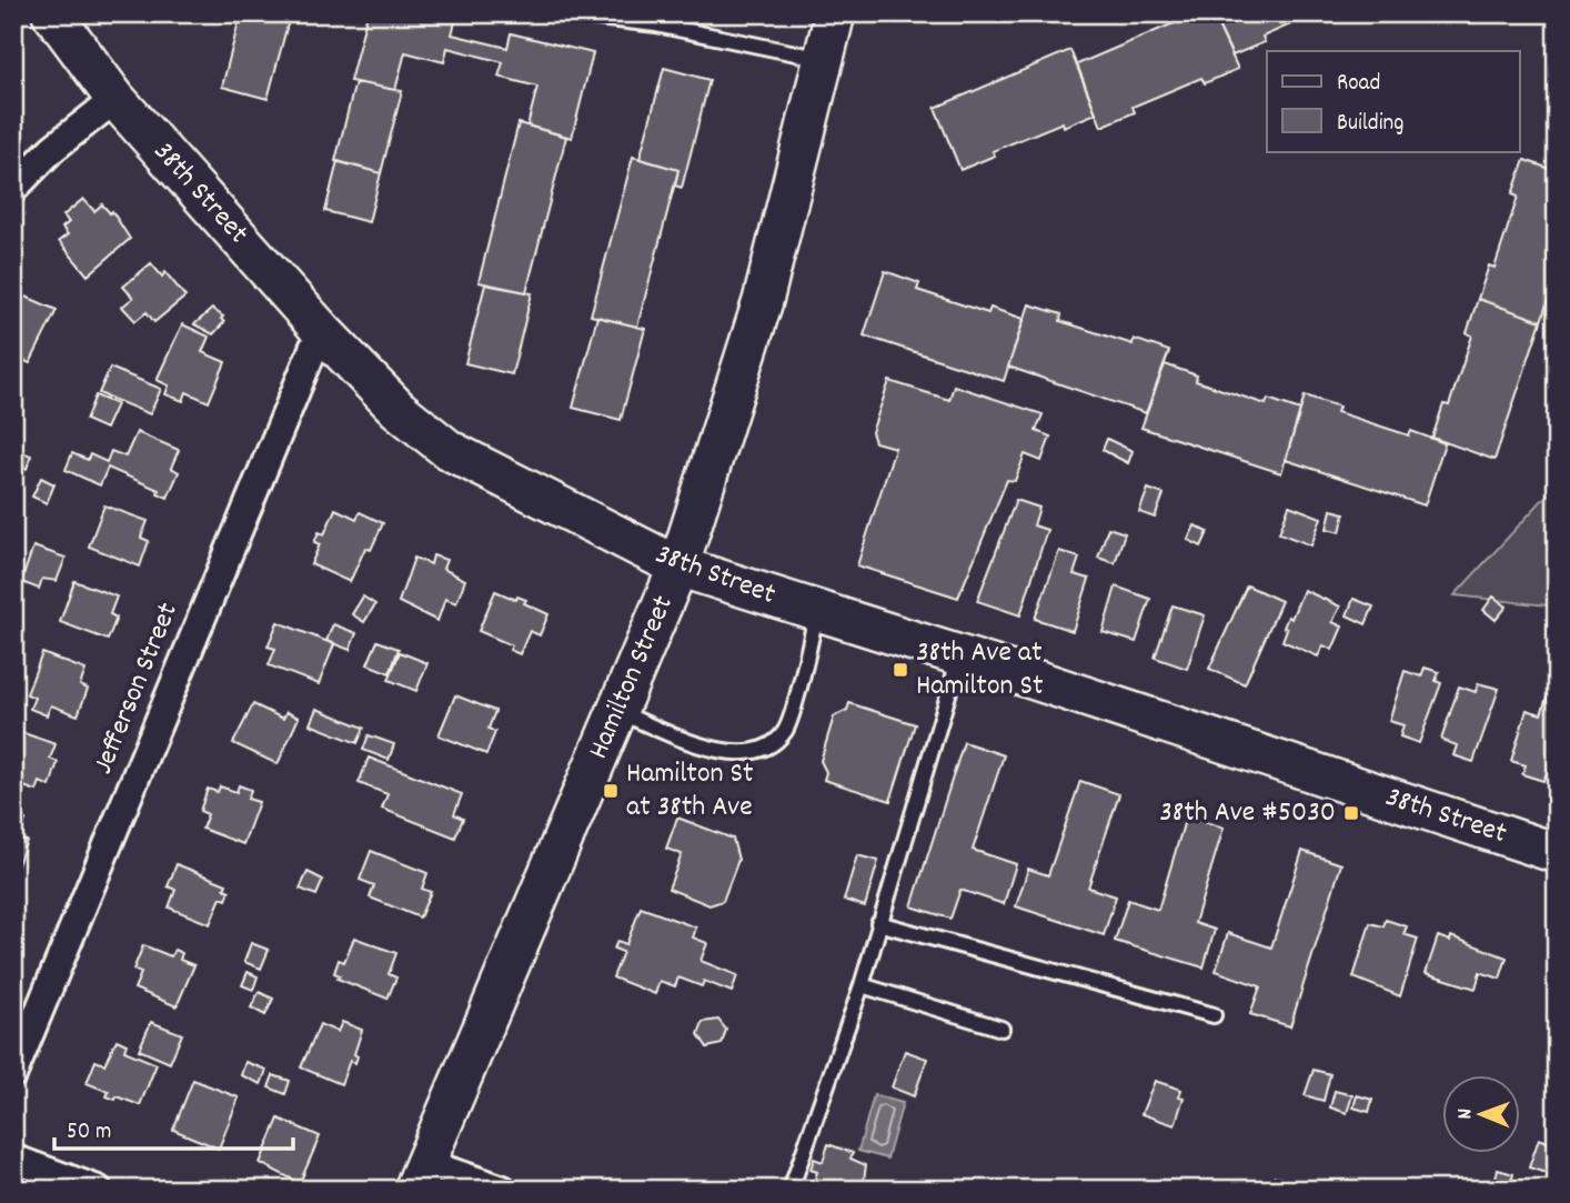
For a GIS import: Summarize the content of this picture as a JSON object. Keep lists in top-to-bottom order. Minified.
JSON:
{"streets":{"main road":["38th Street","Hamilton Street"],"street":["Jefferson Street"]},"crossings":[["38th Street","Hamilton Street"],["38th Street","Jefferson Street"]],"places":{"transit":["38th Ave at Hamilton St","Hamilton St at 38th Ave","38th Ave #5030"]},"legend":["Road","Building"],"scale_bar":"50 m","north":"left"}
